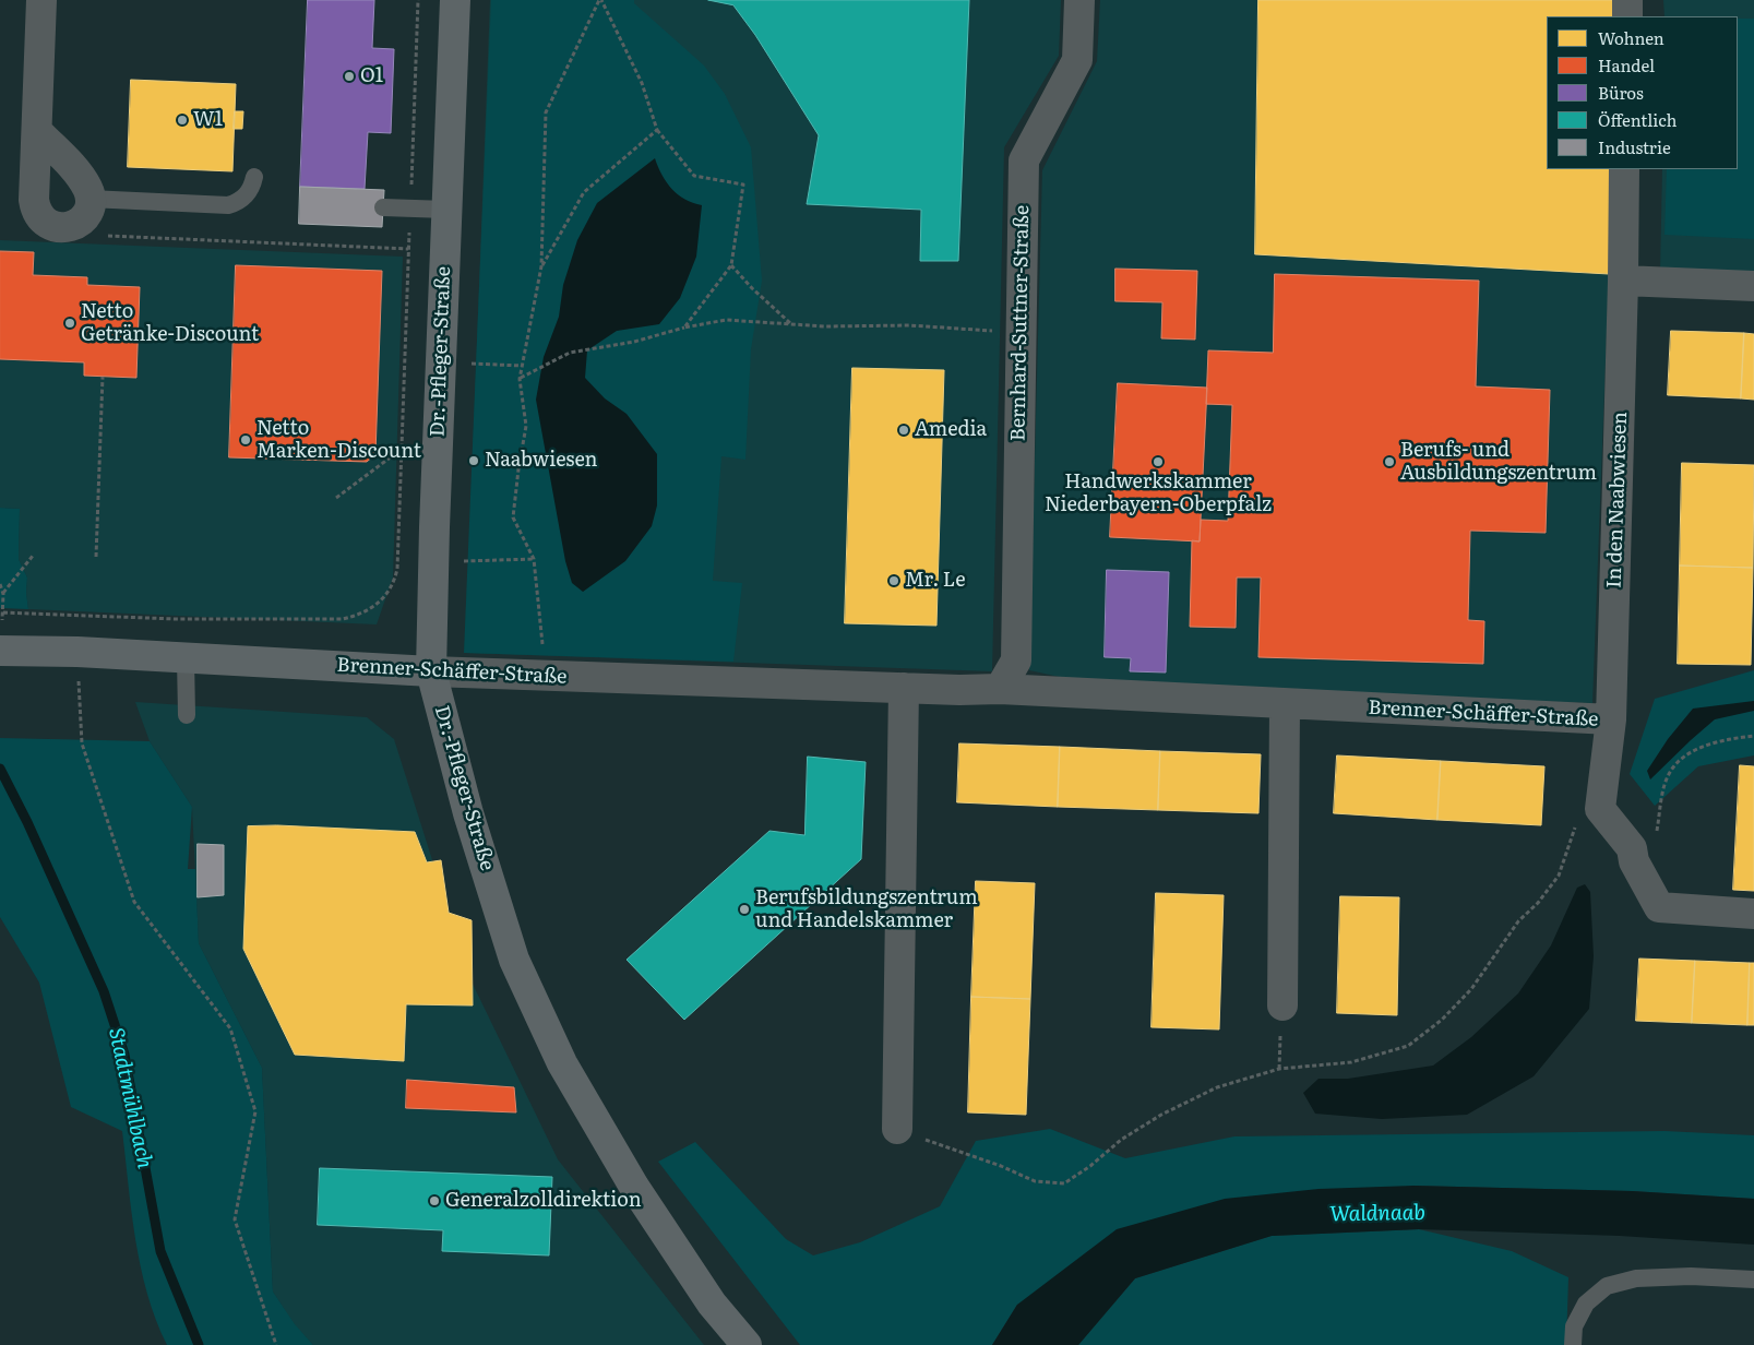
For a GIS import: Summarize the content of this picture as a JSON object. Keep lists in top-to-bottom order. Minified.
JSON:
{"streets":{"main road":["Dr.-Pfleger-Straße","Brenner-Schäffer-Straße"],"street":["Bernhard-Suttner-Straße","In den Naabwiesen"]},"crossings":[["Bernhard-Suttner-Straße","Brenner-Schäffer-Straße"],["Dr.-Pfleger-Straße","Brenner-Schäffer-Straße"],["In den Naabwiesen","Brenner-Schäffer-Straße"]],"water":["Stadtmühlbach","Waldnaab"],"places":["O1","W1","Netto Getränke-Discount","Amedia","Netto Marken-Discount","Naabwiesen","Handwerkskammer Niederbayern-Oberpfalz","Berufs- und Ausbildungszentrum","Mr. Le","Berufsbildungszentrum und Handelskammer","Generalzolldirektion"],"legend":["Wohnen","Handel","Büros","Öffentlich","Industrie"]}
